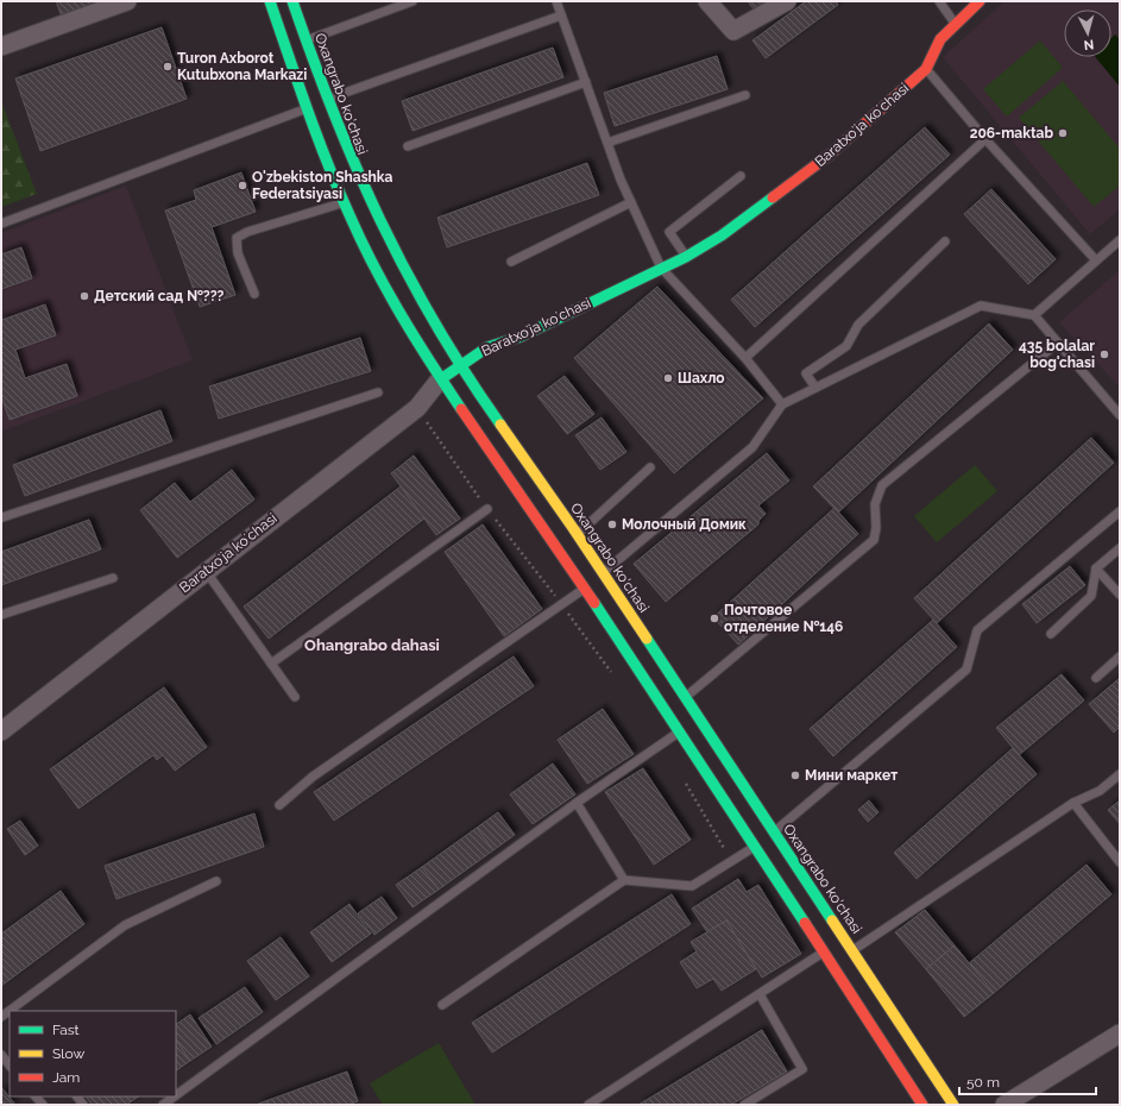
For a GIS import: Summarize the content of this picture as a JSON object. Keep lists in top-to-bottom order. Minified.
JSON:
{"streets":{"main road":["Oxangrabo ko'chasi","Baratxoʻja koʻchasi"]},"crossings":[["Oxangrabo ko'chasi","Baratxoʻja koʻchasi"]],"districts":["Ohangrabo dahasi"],"places":["Turon Axborot Kutubxona Markazi","206-maktab","O'zbekiston Shashka Federatsiyasi","Детский сад №???","435 bolalar bog'chasi","Шахло","Молочный Домик","Почтовое отделение №146","Мини маркет"],"legend":["Fast","Slow","Jam"],"scale_bar":"50 m","north":"bottom"}
